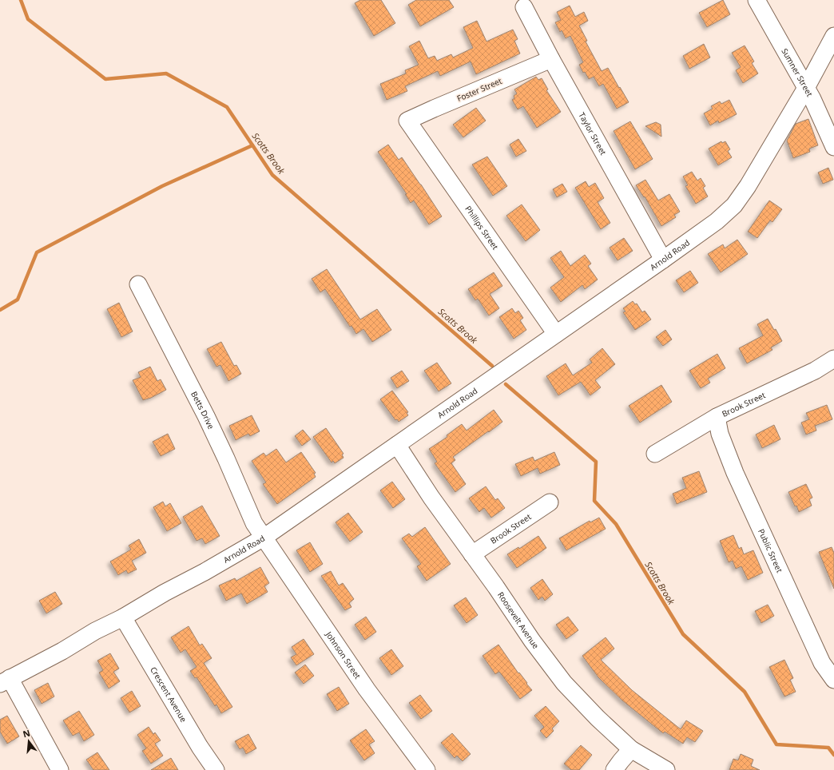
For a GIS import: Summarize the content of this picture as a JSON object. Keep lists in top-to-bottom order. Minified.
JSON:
{"streets":{"street":["Sumner Street","Foster Street","Taylor Street","Phillips Street","Arnold Road","Brook Street","Betts Drive","Public Street","Roosevelt Avenue","Johnson Street","Crescent Avenue"]},"crossings":[["Sumner Street","Arnold Road"],["Foster Street","Taylor Street"],["Foster Street","Phillips Street"],["Taylor Street","Arnold Road"],["Phillips Street","Arnold Road"],["Arnold Road","Betts Drive"],["Arnold Road","Roosevelt Avenue"],["Arnold Road","Johnson Street"],["Arnold Road","Crescent Avenue"],["Brook Street","Public Street"],["Brook Street","Roosevelt Avenue"],["Betts Drive","Johnson Street"]],"water":["Scotts Brook"],"north":"top"}
